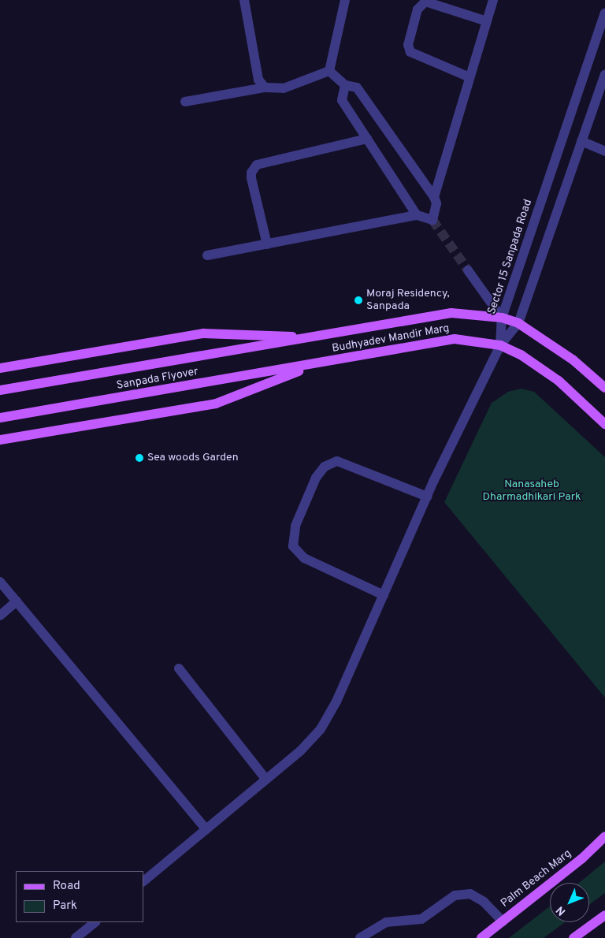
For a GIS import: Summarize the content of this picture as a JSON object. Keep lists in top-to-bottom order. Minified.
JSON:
{"streets":{"main road":["Budhyadev Mandir Marg","Sanpada Flyover","Palm Beach Marg"],"street":["Sector 15 Sanpada Road"]},"crossings":[["Sector 15 Sanpada Road","Budhyadev Mandir Marg"],["Budhyadev Mandir Marg","Sanpada Flyover"]],"parks":["Nanasaheb Dharmadhikari Park"],"places":["Moraj Residency, Sanpada","Sea woods Garden"],"legend":["Road","Park"],"north":"bottom left"}
